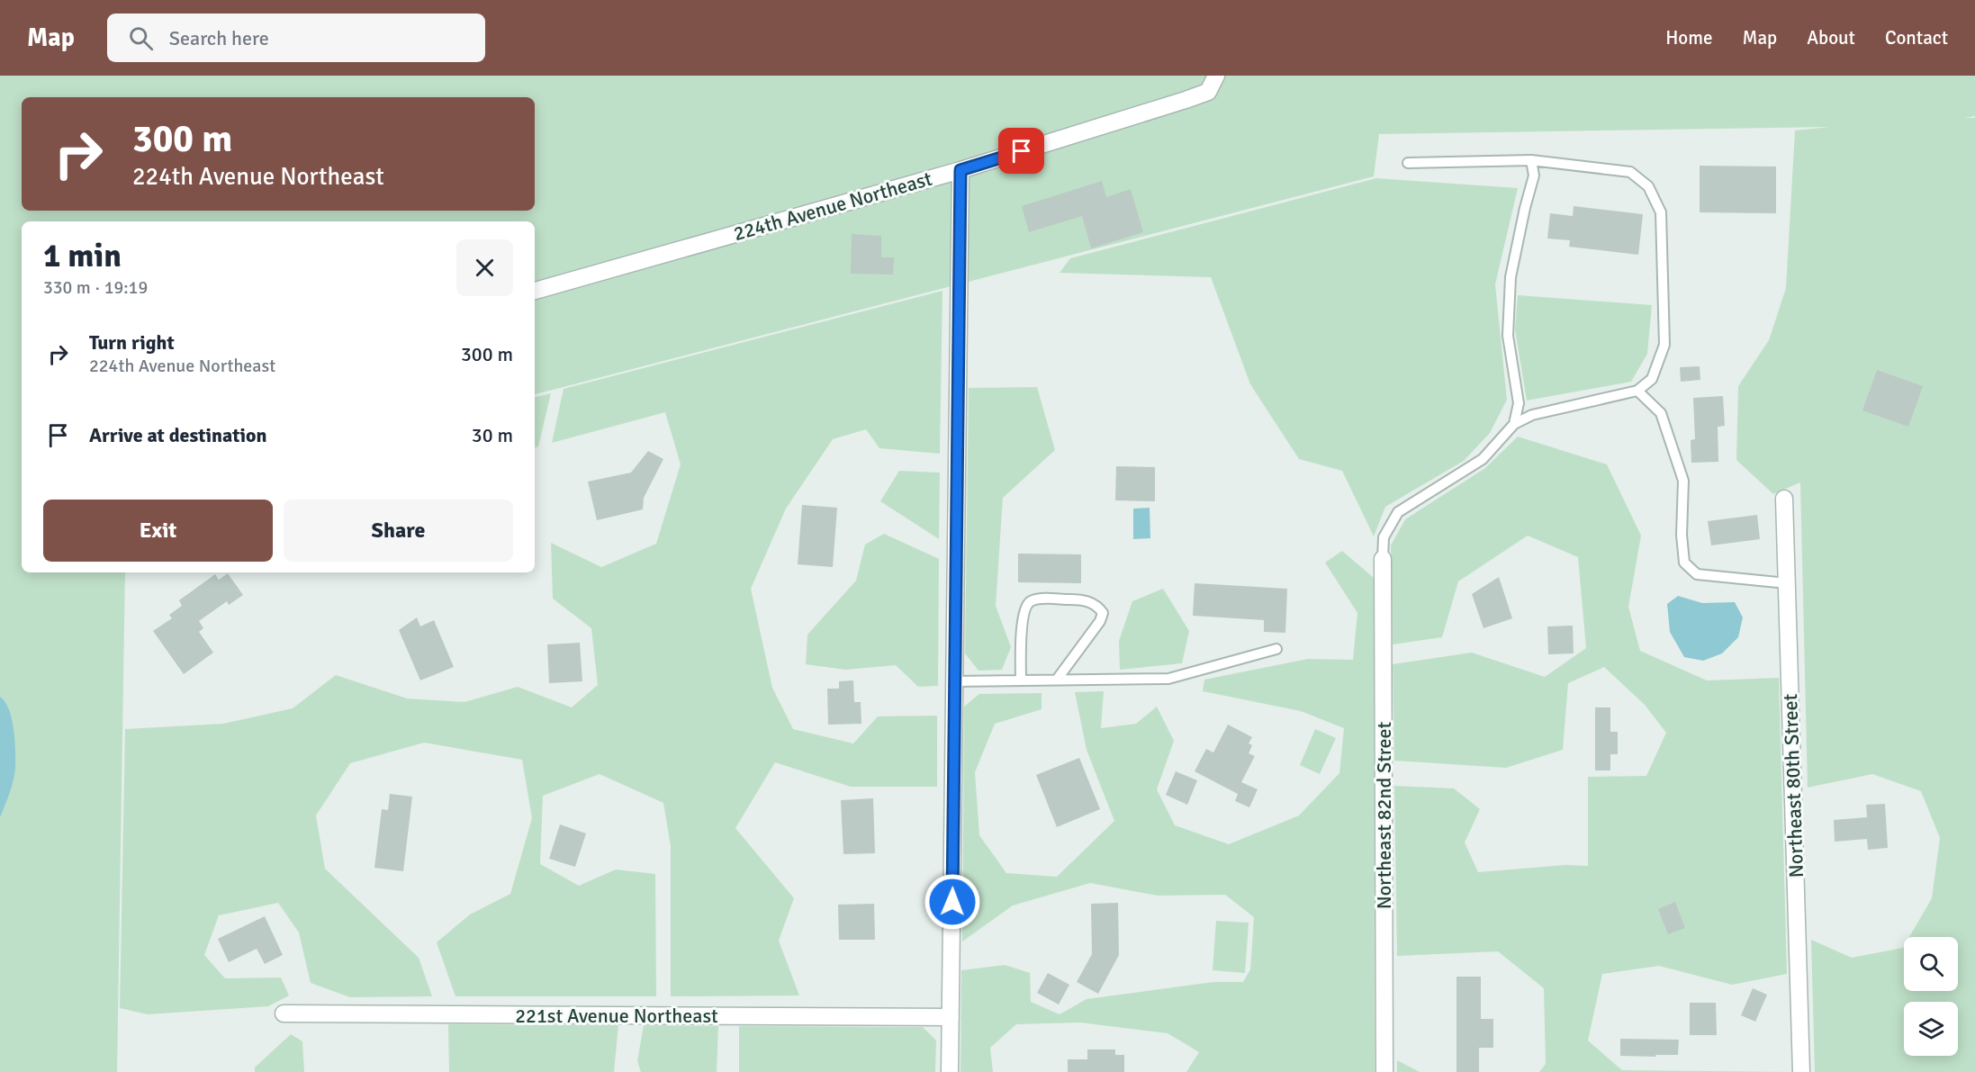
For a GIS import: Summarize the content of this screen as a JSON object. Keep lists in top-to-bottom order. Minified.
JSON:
{"streets":{"street":["224th Avenue Northeast","Northeast 80th Street","Northeast 82nd Street","221st Avenue Northeast"]},"page":{"header":"Map","search":"Search here","nav":["Home","Map","About","Contact"],"turn":["300 m","224th Avenue Northeast"],"heading":["1 min","330 m · 19:19"],"list":[{"name":"Turn right","note":"224th Avenue Northeast","value":"300 m"},{"name":"Arrive at destination","value":"30 m"}],"buttons":["Exit","Share"]}}
